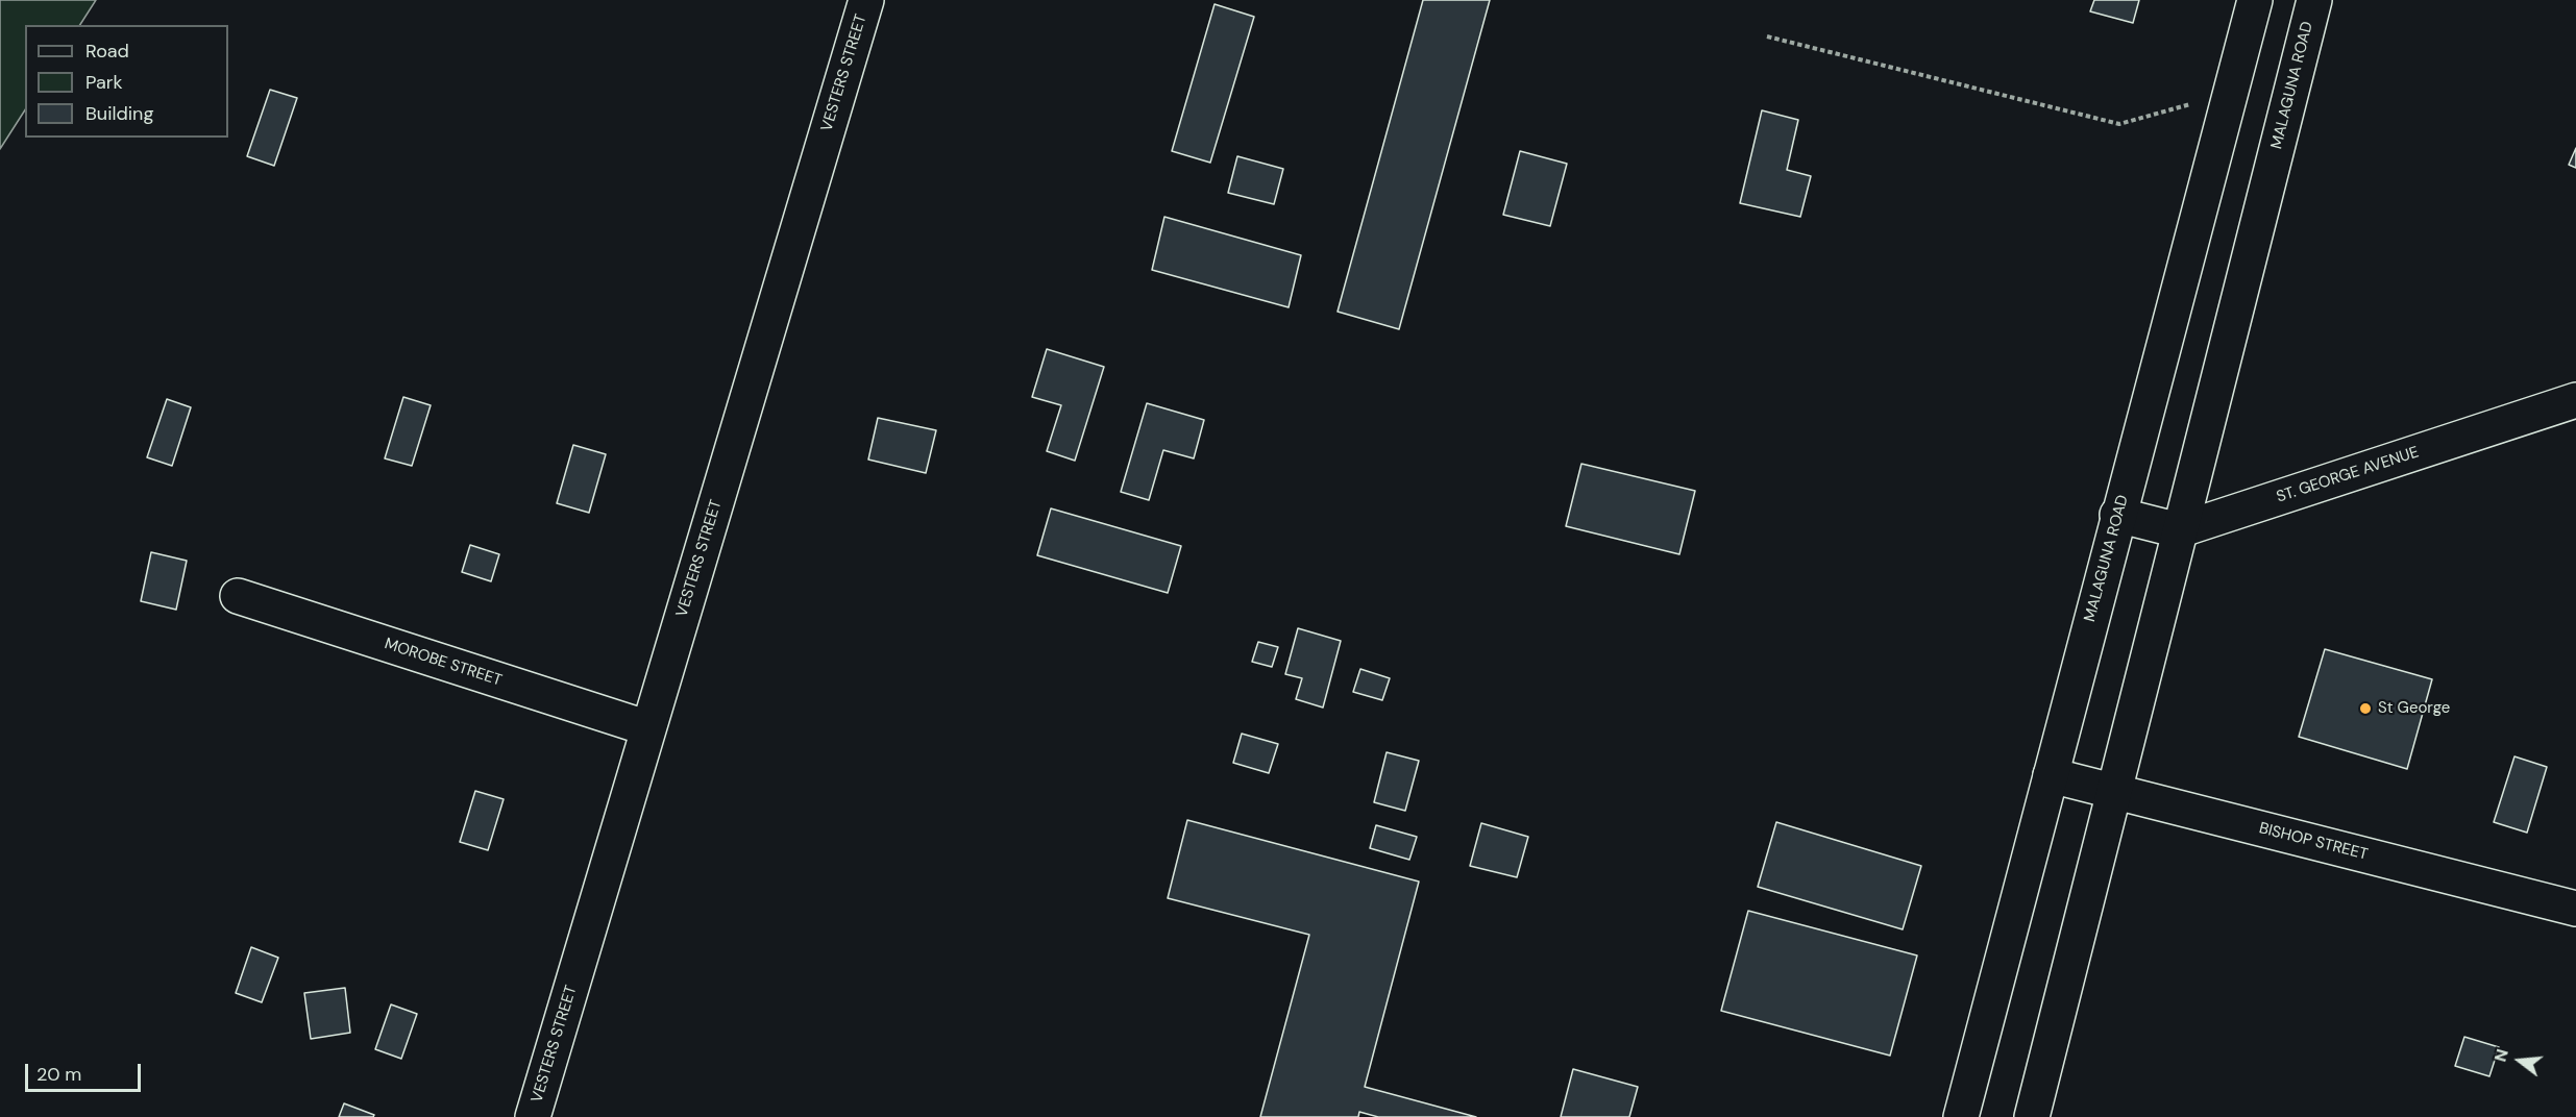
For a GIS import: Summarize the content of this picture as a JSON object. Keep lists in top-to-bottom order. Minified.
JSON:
{"streets":{"street":["VESTERS STREET","MALAGUNA ROAD","ST. GEORGE AVENUE","MOROBE STREET","BISHOP STREET"]},"crossings":[["VESTERS STREET","MOROBE STREET"],["MALAGUNA ROAD","ST. GEORGE AVENUE"],["MALAGUNA ROAD","BISHOP STREET"]],"places":["St George"],"legend":["Road","Park","Building"],"scale_bar":"20 m","north":"left"}
